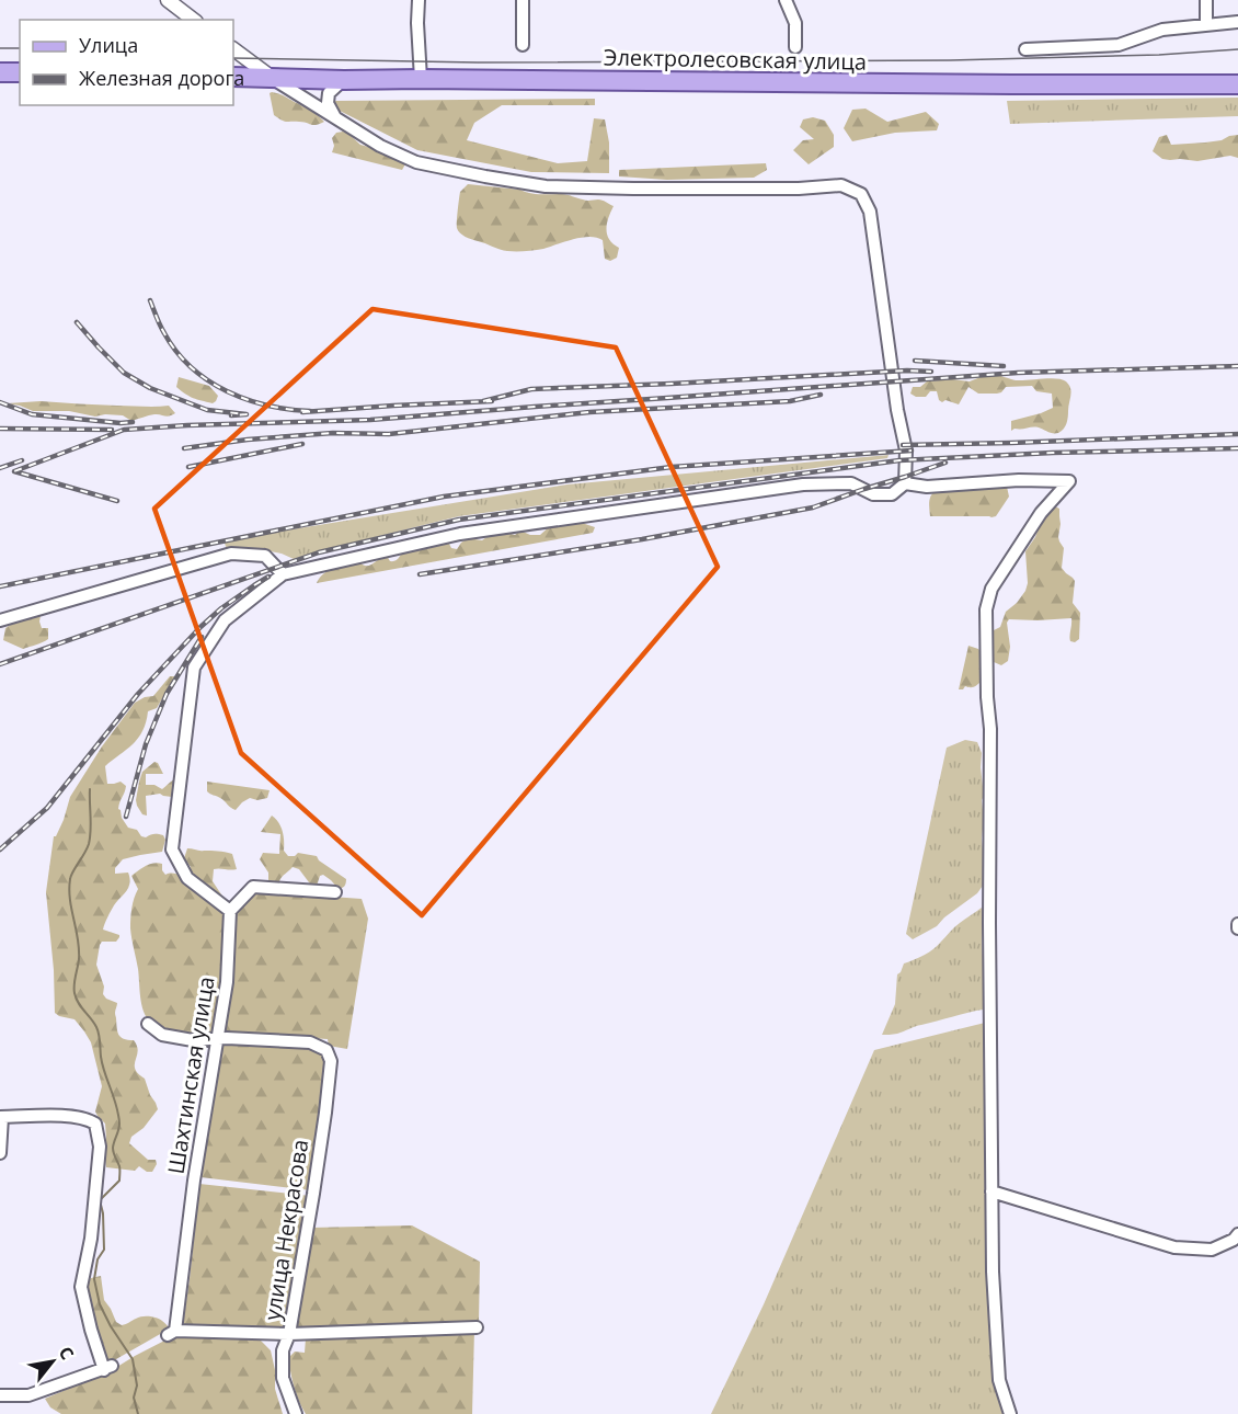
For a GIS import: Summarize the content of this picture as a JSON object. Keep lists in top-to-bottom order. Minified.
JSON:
{"streets":{"main road":["Электролесовская улица"],"street":["Шахтинская улица","улица Некрасова"]},"crossings":[["Шахтинская улица","улица Некрасова"]],"legend":["Улица","Железная дорога"],"north":"top right"}
